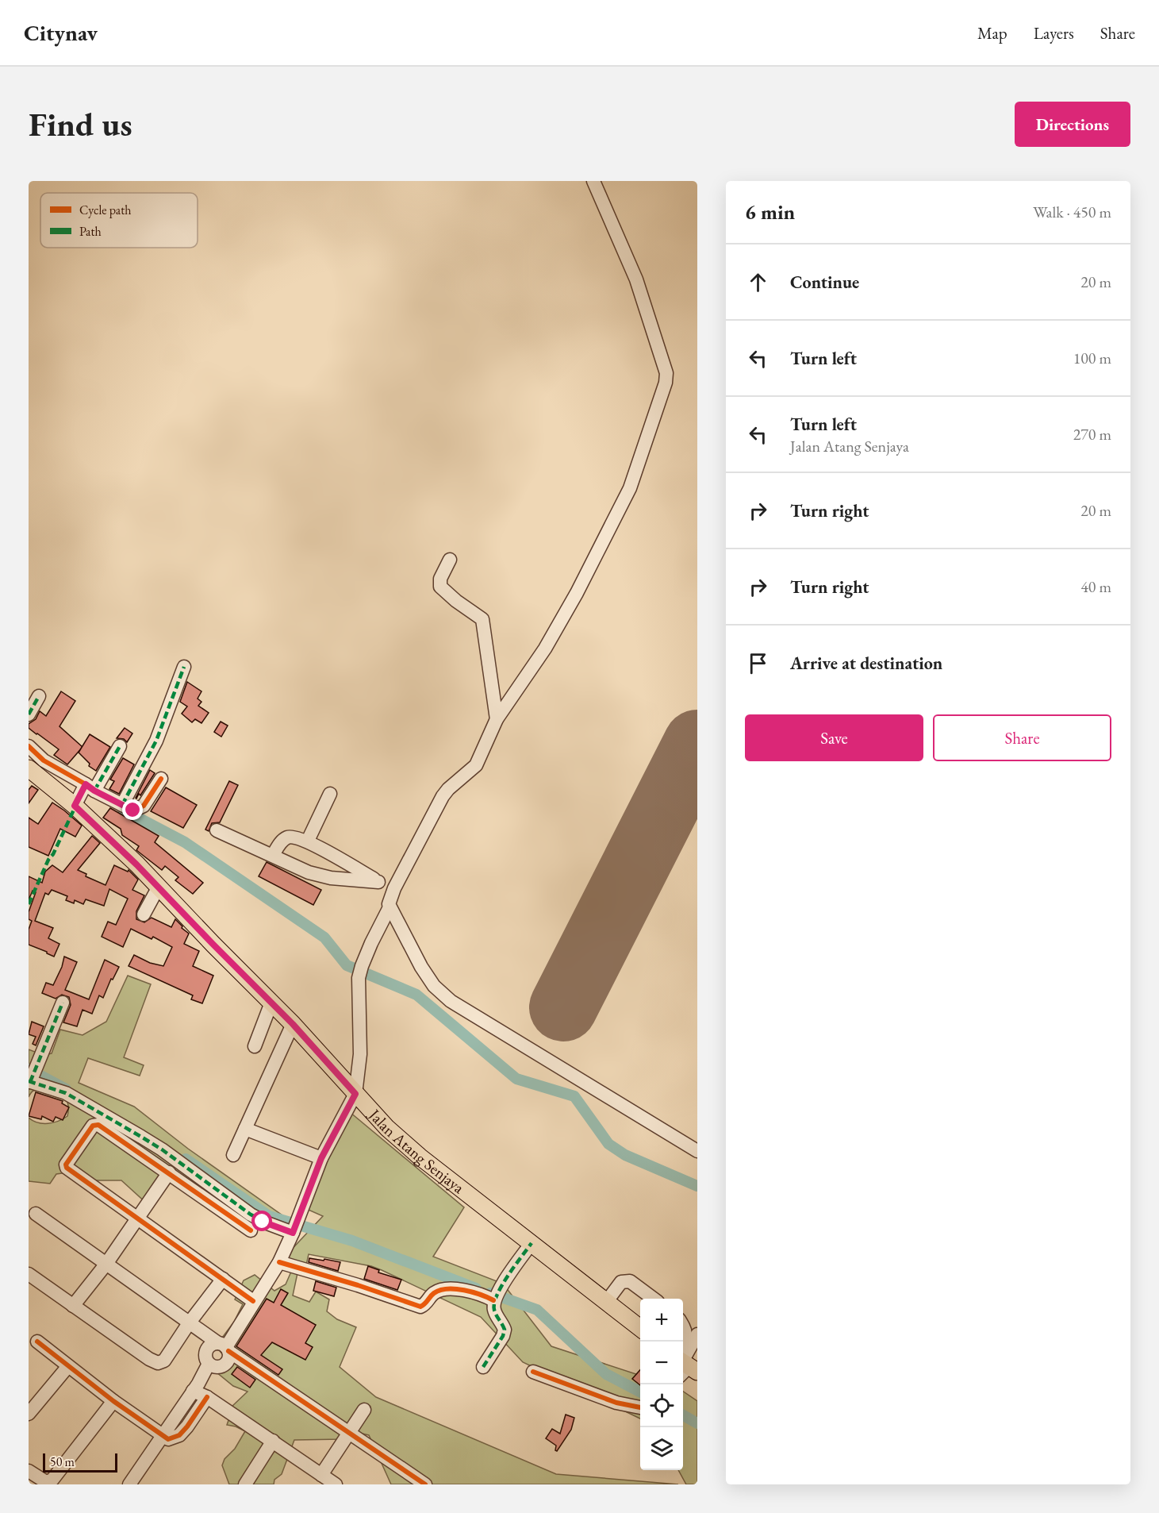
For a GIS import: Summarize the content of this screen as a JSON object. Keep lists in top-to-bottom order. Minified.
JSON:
{"streets":{"main road":["Jalan Atang Senjaya"]},"legend":["Cycle path","Path"],"scale_bar":"50 m","page":{"header":"Citynav","nav":["Map","Layers","Share"],"buttons":["Directions",["Save","Share"]],"title":"Find us","heading":["6 min","Walk · 450 m"],"list":[["Continue","20 m"],["Turn left","100 m"],["Turn left","Jalan Atang Senjaya","270 m"],["Turn right","20 m"],["Turn right","40 m"],"Arrive at destination"],"map_buttons":["+","−"],"scale":"50 m"}}
